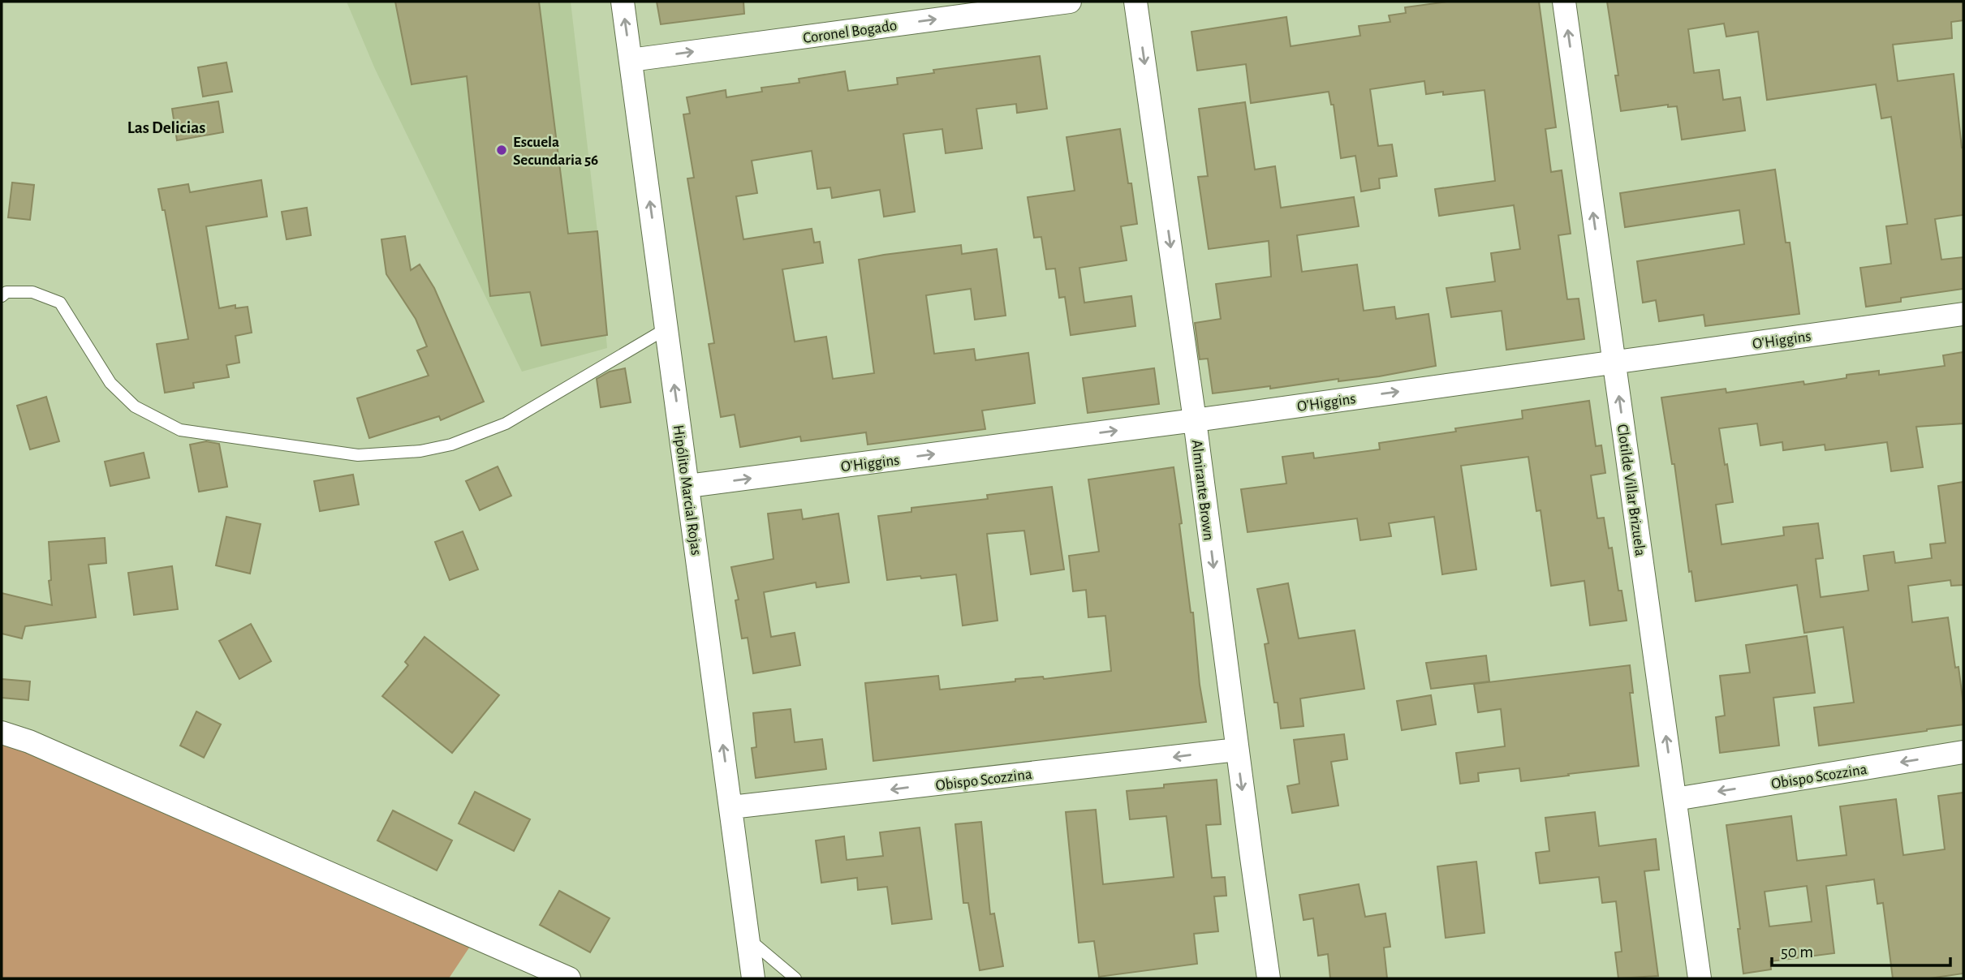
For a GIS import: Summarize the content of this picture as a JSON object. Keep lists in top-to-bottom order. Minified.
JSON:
{"streets":{"street":["Coronel Bogado","O'Higgins","Hipólito Marcial Rojas","Almirante Brown","Clotilde Villar Brizuela","Obispo Scozzina"]},"crossings":[["Coronel Bogado","Hipólito Marcial Rojas"],["O'Higgins","Hipólito Marcial Rojas"],["O'Higgins","Almirante Brown"],["O'Higgins","Clotilde Villar Brizuela"],["Hipólito Marcial Rojas","Obispo Scozzina"],["Almirante Brown","Obispo Scozzina"],["Clotilde Villar Brizuela","Obispo Scozzina"]],"one_way":["Coronel Bogado","O'Higgins","Hipólito Marcial Rojas","Almirante Brown","Clotilde Villar Brizuela","Obispo Scozzina"],"districts":["Las Delicias"],"places":["Escuela Secundaria 56"],"scale_bar":"50 m"}
